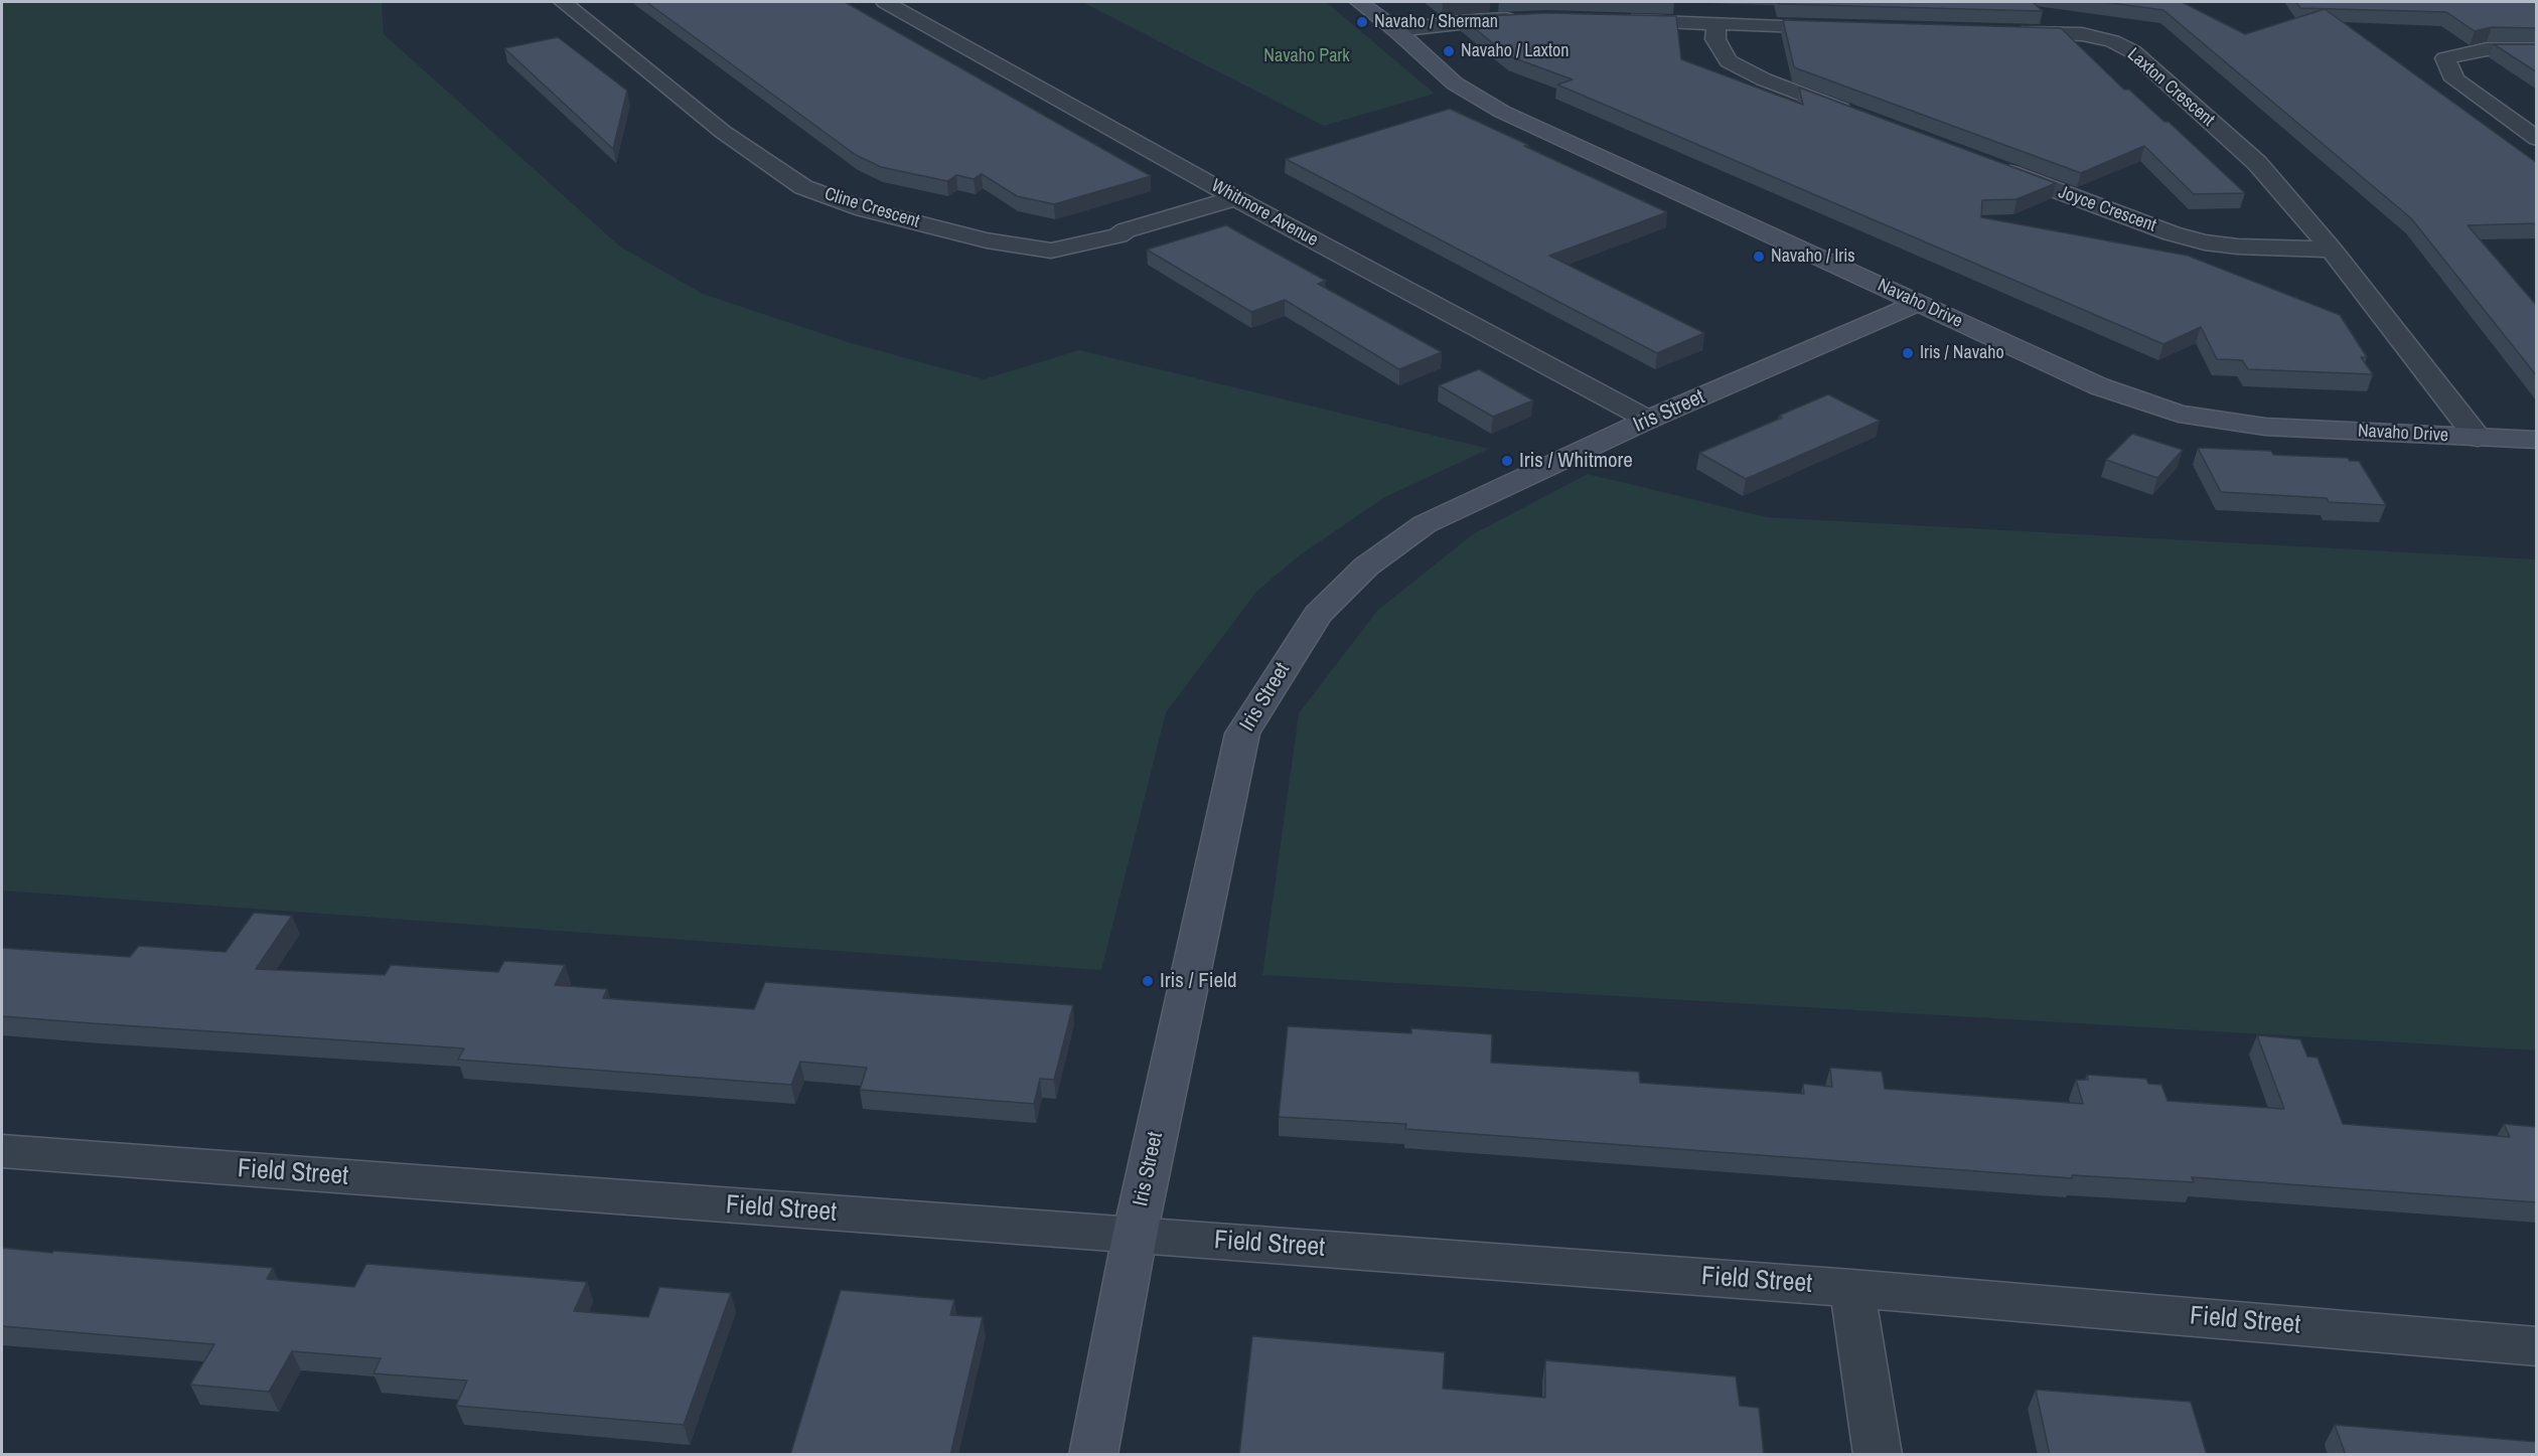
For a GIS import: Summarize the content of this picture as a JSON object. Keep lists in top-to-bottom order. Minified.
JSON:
{"streets":{"street":["Laxton Crescent","Cline Crescent","Joyce Crescent","Whitmore Avenue","Navaho Drive","Iris Street","Field Street"]},"crossings":[["Laxton Crescent","Joyce Crescent"],["Laxton Crescent","Navaho Drive"],["Cline Crescent","Whitmore Avenue"],["Whitmore Avenue","Iris Street"],["Navaho Drive","Iris Street"],["Iris Street","Field Street"]],"parks":["Navaho Park"],"places":["Navaho / Sherman","Navaho / Laxton","Navaho / Iris","Iris / Navaho","Iris / Whitmore","Iris / Field"]}
